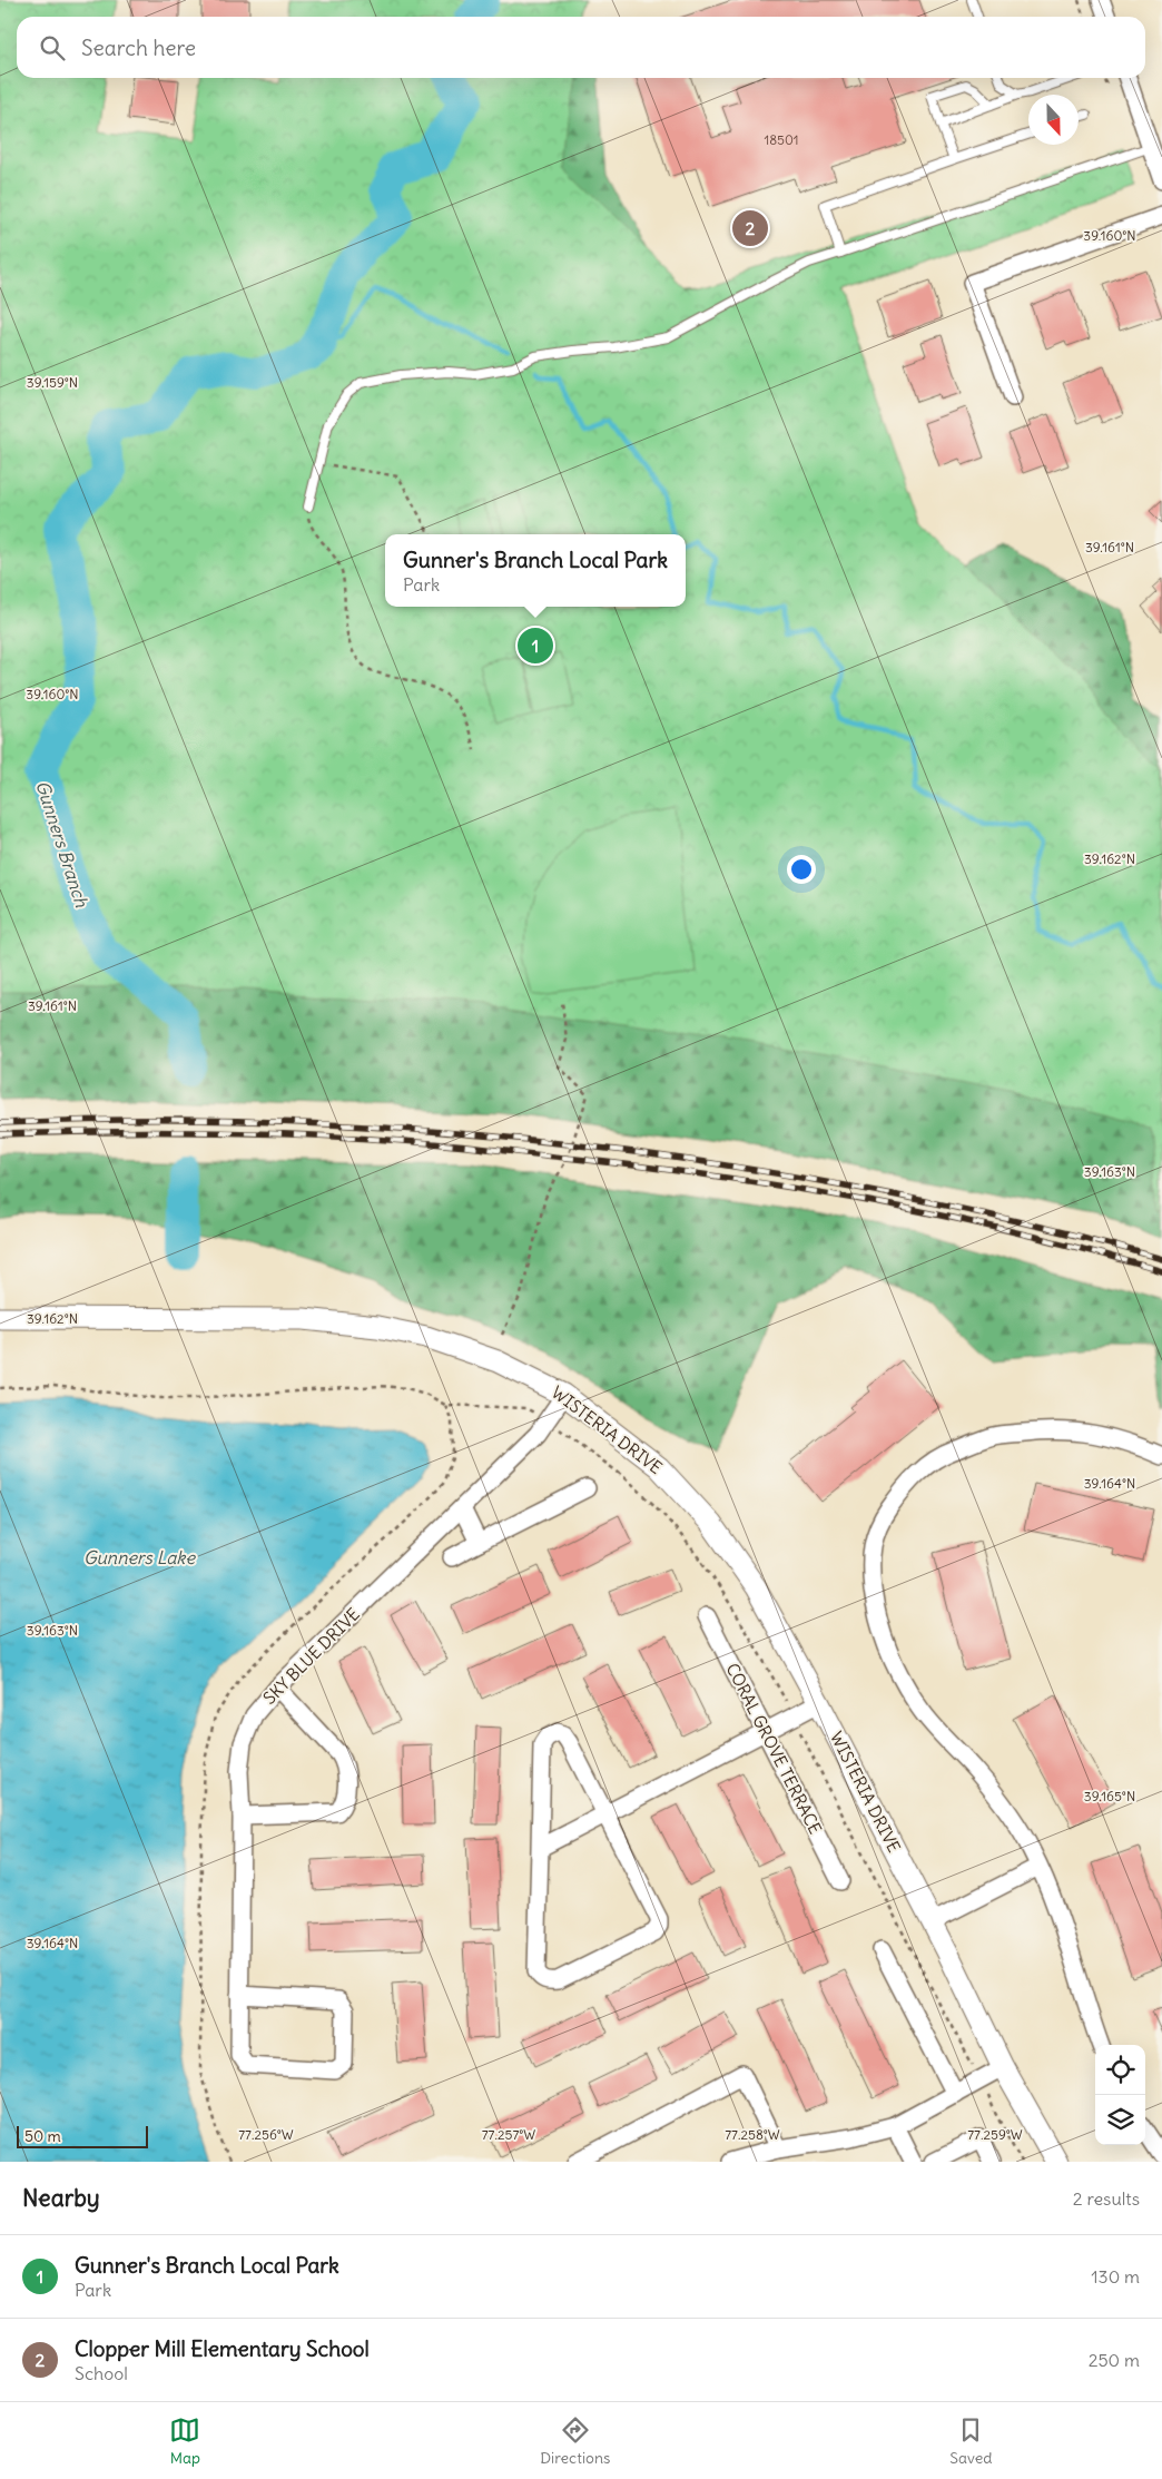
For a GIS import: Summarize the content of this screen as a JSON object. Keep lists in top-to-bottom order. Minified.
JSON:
{"streets":{"street":["WISTERIA DRIVE","SKY BLUE DRIVE","CORAL GROVE TERRACE"]},"crossings":[["WISTERIA DRIVE","SKY BLUE DRIVE"]],"water":["Gunners Branch","Gunners Lake"],"house_numbers":["18501"],"scale_bar":"50 m","north":"bottom","page":{"search":"Search here","pins":["2","1"],"popup":["Gunner's Branch Local Park","Park"],"scale":"50 m","heading":["Nearby","2 results"],"list":[{"mark":"1","name":"Gunner's Branch Local Park","note":"Park","value":"130 m"},{"mark":"2","name":"Clopper Mill Elementary School","note":"School","value":"250 m"}],"nav":["Map","Directions","Saved"]},"coordinates":["39.160°N","39.159°N","39.161°N","39.162°N","39.163°N","39.164°N","39.165°N","77.256°W","77.257°W","77.258°W","77.259°W"]}
